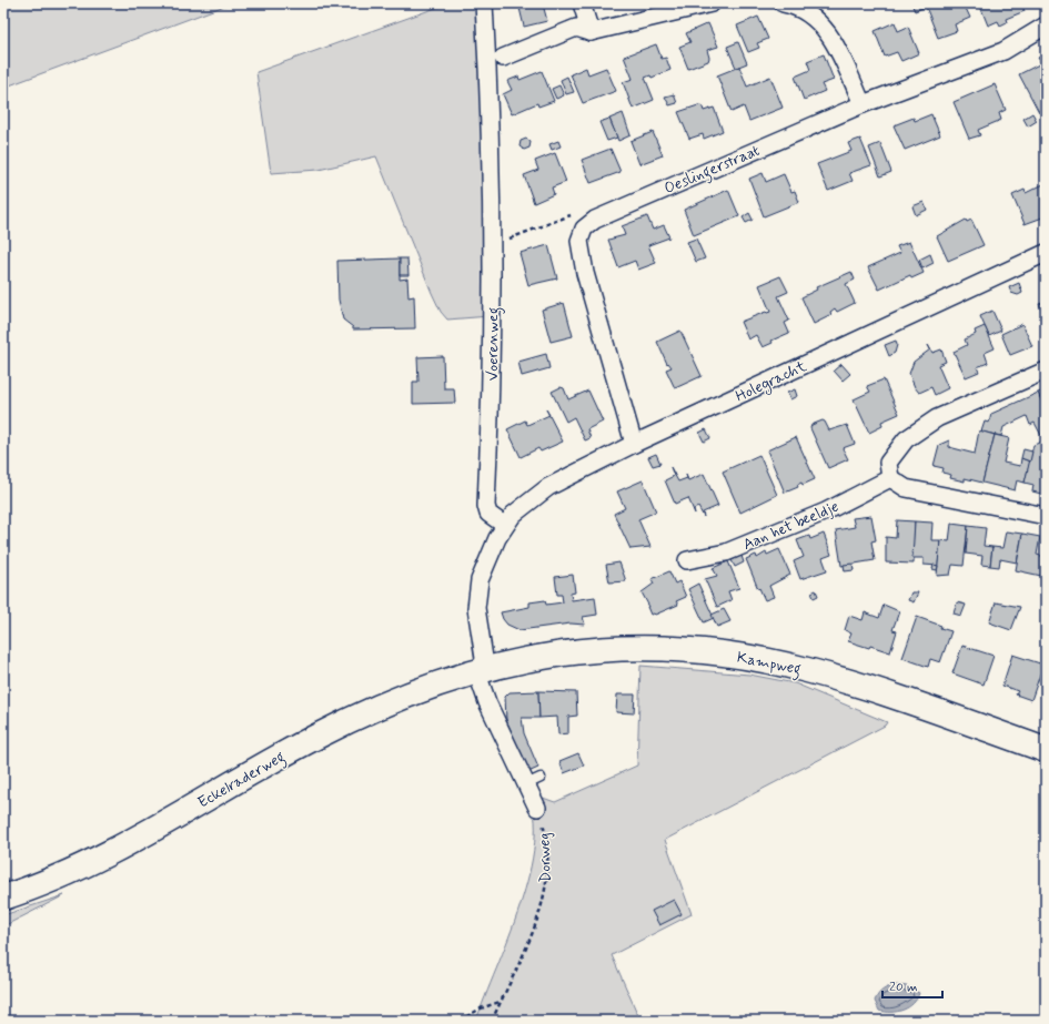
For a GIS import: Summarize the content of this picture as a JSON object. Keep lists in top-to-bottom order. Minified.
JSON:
{"streets":{"main road":["Kampweg","Eckelraderweg"],"street":["Oeslingerstraat","Voerenweg","Holegracht","Aan het beeldje"],"path":["Dorweg"]},"crossings":[["Oeslingerstraat","Holegracht"],["Voerenweg","Holegracht"],["Kampweg","Eckelraderweg"]],"scale_bar":"20 m"}
